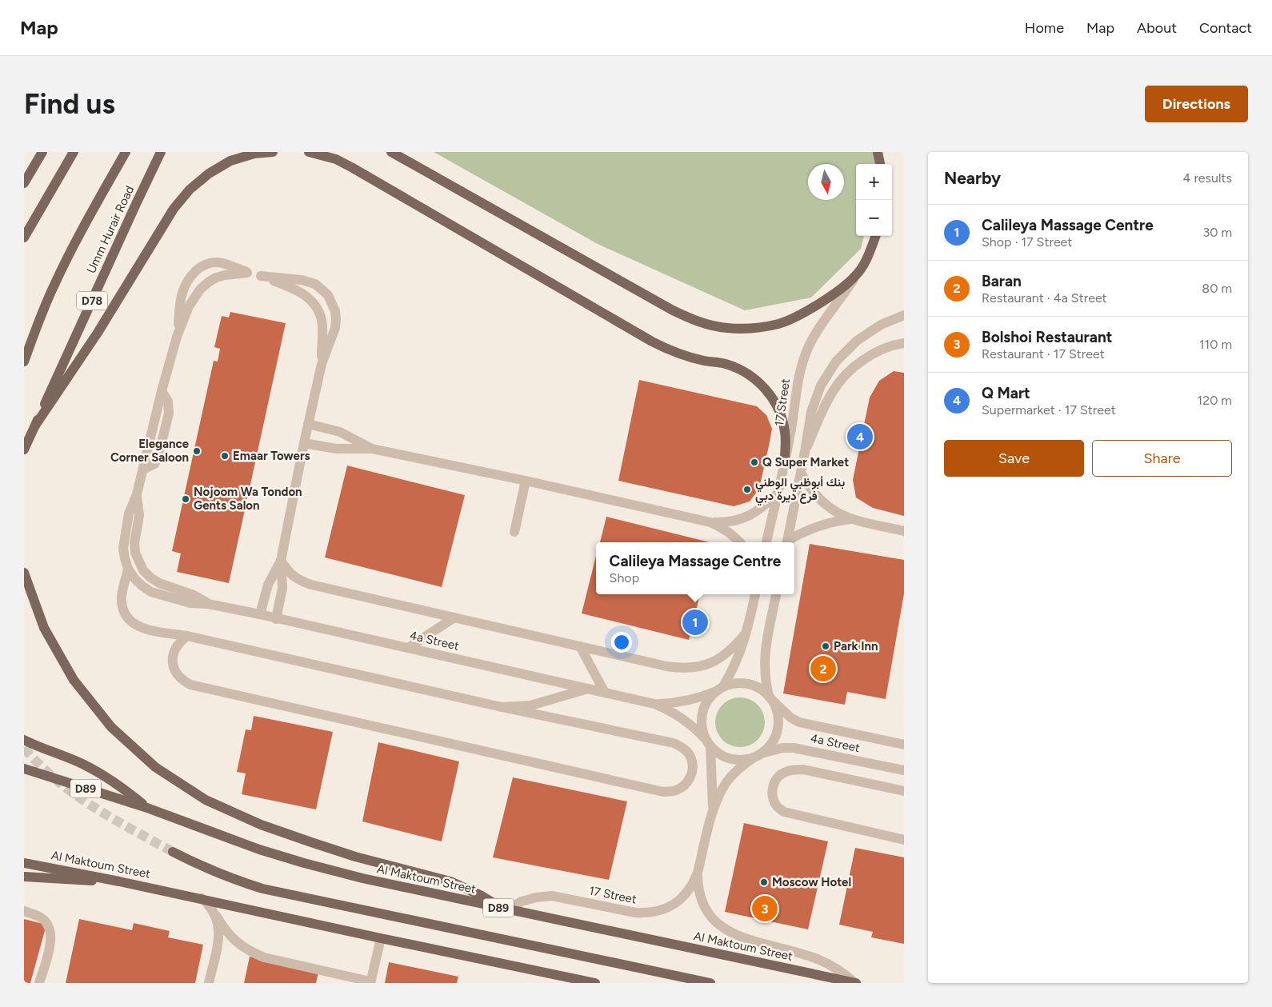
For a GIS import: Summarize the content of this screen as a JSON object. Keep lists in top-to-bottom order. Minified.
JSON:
{"streets":{"main road":["Umm Hurair Road","D78","D89","Al Maktoum Street"],"street":["17 Street","4a Street"]},"crossings":[["17 Street","4a Street"],["17 Street","Al Maktoum Street"]],"places":["Elegance Corner Saloon","Emaar Towers","Q Super Market","بنك أبوظبي الوطني فرع ديرة دبي","Nojoom Wa Tondon Gents Salon","Park Inn","Moscow Hotel"],"north":"bottom","page":{"header":"Map","nav":["Home","Map","About","Contact"],"buttons":["Directions",["Save","Share"]],"title":"Find us","heading":["Nearby","4 results"],"map_buttons":["+","−"],"list":[{"mark":"1","name":"Calileya Massage Centre","note":"Shop · 17 Street","value":"30 m"},{"mark":"2","name":"Baran","note":"Restaurant · 4a Street","value":"80 m"},{"mark":"3","name":"Bolshoi Restaurant","note":"Restaurant · 17 Street","value":"110 m"},{"mark":"4","name":"Q Mart","note":"Supermarket · 17 Street","value":"120 m"}],"pins":["4","1","2","3"],"popup":["Calileya Massage Centre","Shop"]}}
